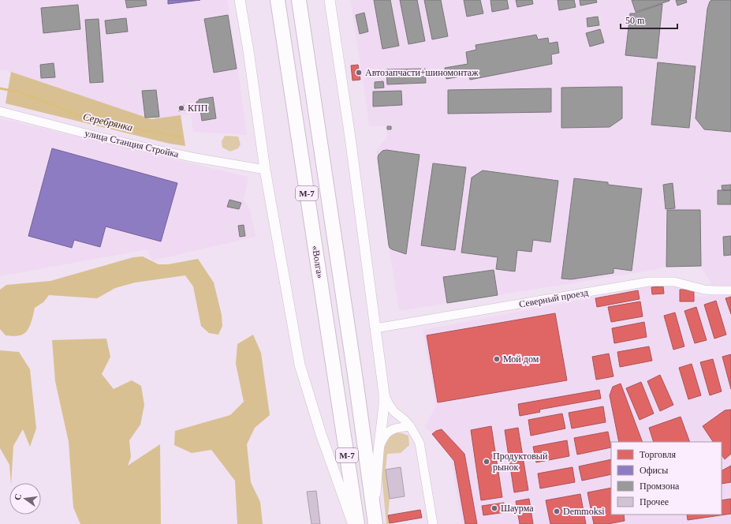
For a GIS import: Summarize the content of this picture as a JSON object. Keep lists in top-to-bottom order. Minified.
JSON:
{"streets":{"highway":["М-7","«Волга»"],"street":["улица Станция Стройка","Северный проезд"]},"water":["Серебрянка"],"places":["Автозапчасти+шиномонтаж","КПП","Мой дом","Продуктовый рынок","Шаурма","Demmoksi"],"legend":["Торговля","Офисы","Промзона","Прочее"],"scale_bar":"50 m","north":"left"}
